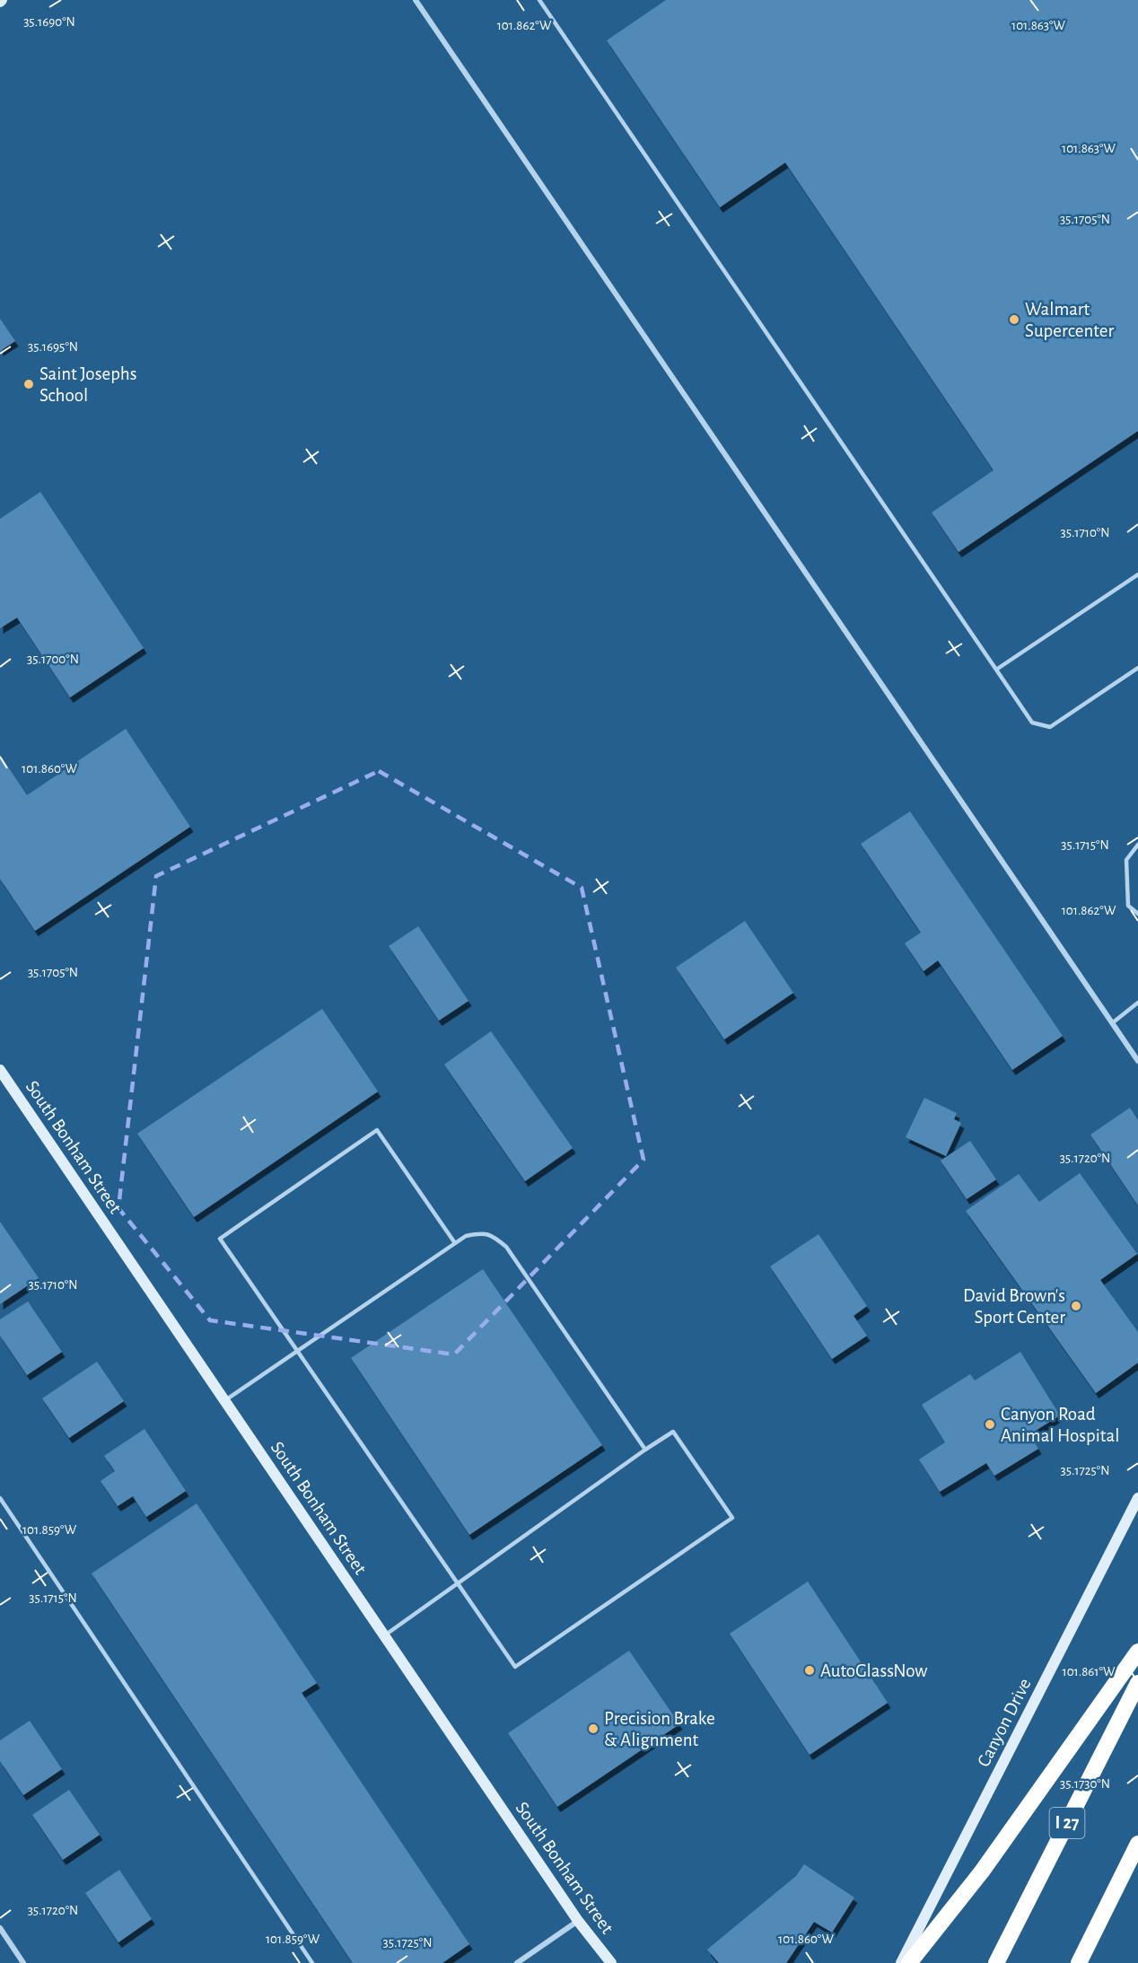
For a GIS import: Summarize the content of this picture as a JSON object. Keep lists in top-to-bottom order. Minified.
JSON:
{"streets":{"highway":["I 27"],"street":["South Bonham Street","Canyon Drive"]},"places":["Walmart Supercenter","Saint Josephs School","David Brown's Sport Center","Canyon Road Animal Hospital","AutoGlassNow","Precision Brake & Alignment"],"coordinates":["35.1690°N","101.863°W","101.862°W","35.1705°N","35.1695°N","35.1710°N","35.1700°N","101.860°W","35.1715°N","35.1720°N","35.1725°N","101.859°W","101.861°W","35.1730°N"]}
